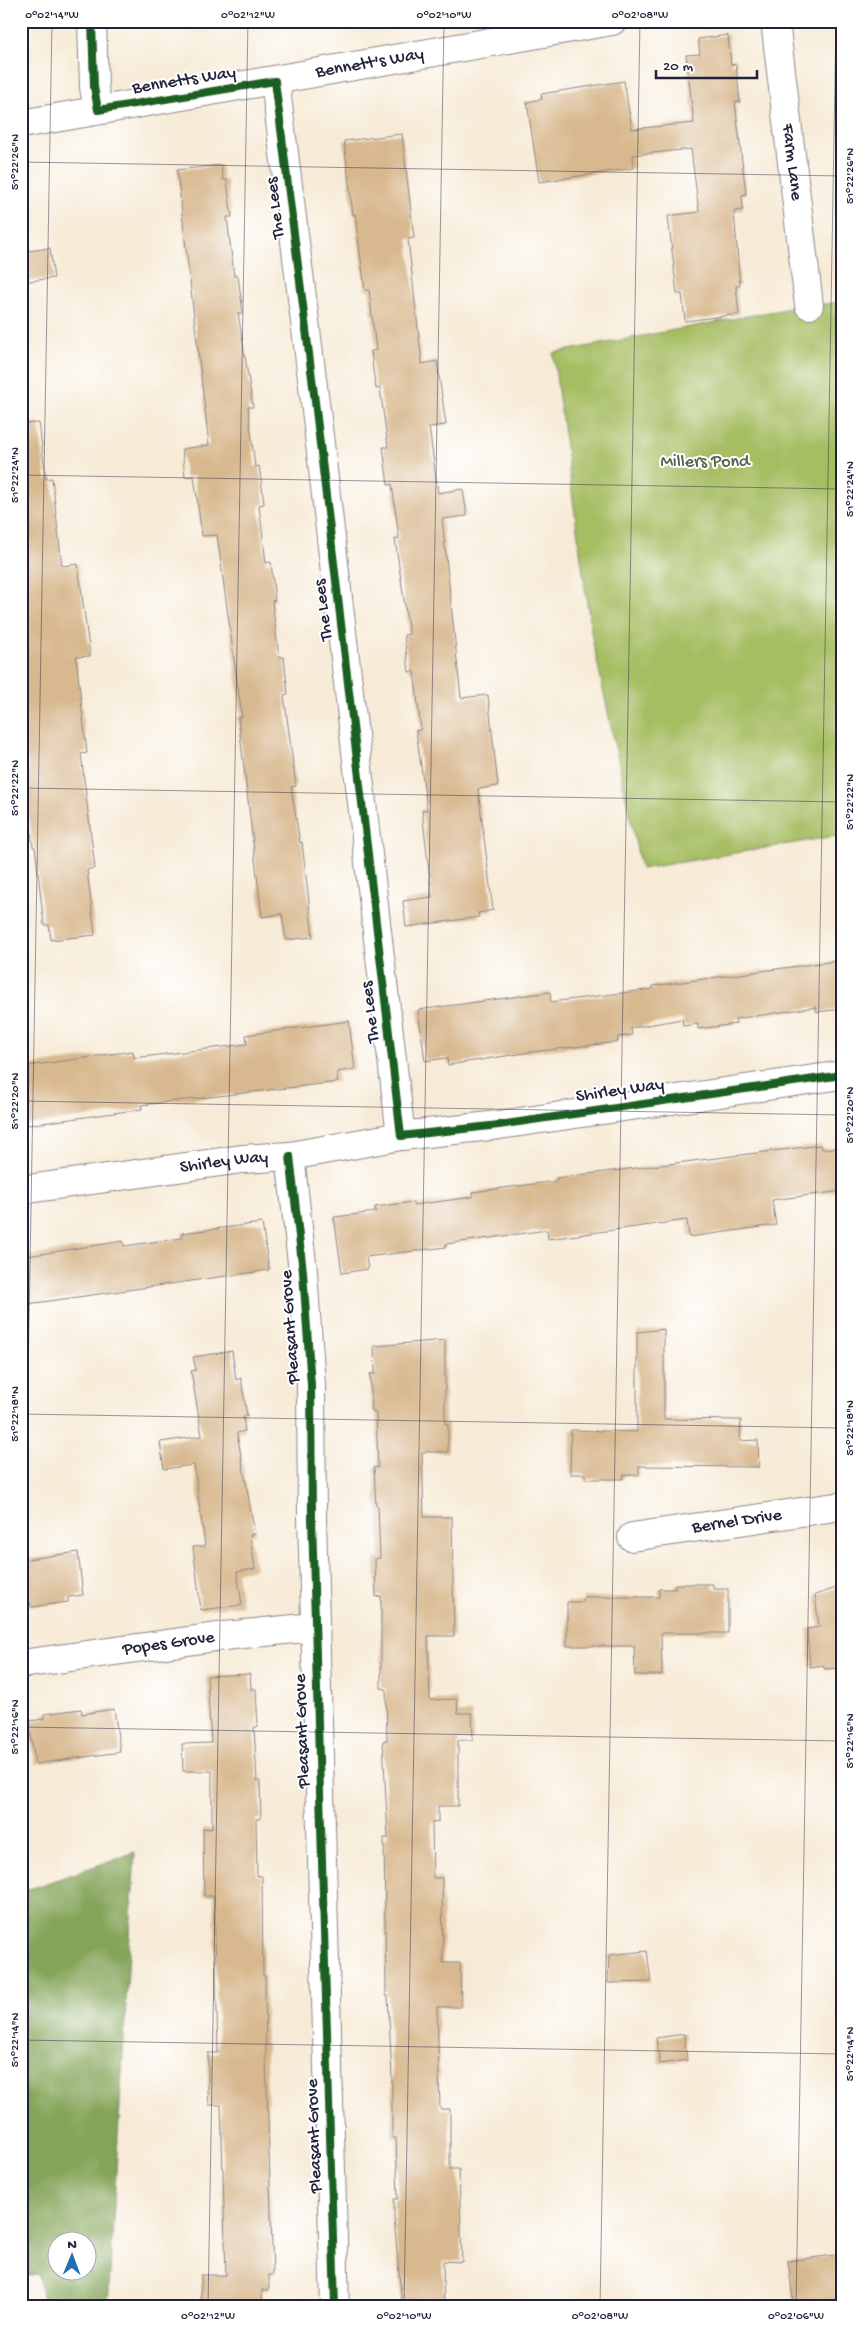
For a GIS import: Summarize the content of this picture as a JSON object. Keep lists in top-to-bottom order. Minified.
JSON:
{"streets":{"street":["Bennett's Way","Bennetts Way","Farm Lane","The Lees","Shirley Way","Pleasant Grove","Bernel Drive","Popes Grove"]},"crossings":[["Bennett's Way","Bennetts Way"],["Bennett's Way","The Lees"],["Bennetts Way","The Lees"],["The Lees","Shirley Way"],["Shirley Way","Pleasant Grove"],["Pleasant Grove","Popes Grove"]],"parks":["Millers Pond"],"scale_bar":"20 m","north":"top","coordinates":["0°02'14\"W","0°02'12\"W","0°02'10\"W","0°02'08\"W","51°22'26\"N","51°22'24\"N","51°22'22\"N","51°22'20\"N","51°22'18\"N","51°22'16\"N","51°22'14\"N","0°02'06\"W"]}
